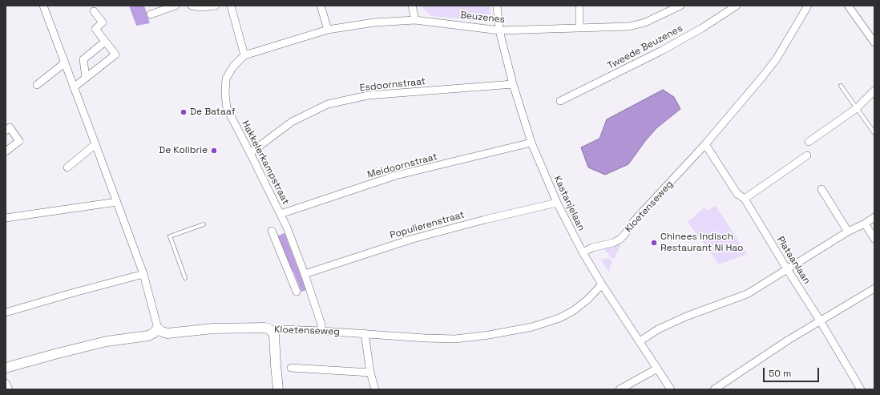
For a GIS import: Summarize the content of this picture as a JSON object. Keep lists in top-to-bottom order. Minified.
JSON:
{"streets":{"street":["Beuzenes","Tweede Beuzenes","Esdoornstraat","Hakkelerkampstraat","Meidoornstraat","Kastanjelaan","Kloetenseweg","Populierenstraat","Plataanlaan"]},"crossings":[["Beuzenes","Hakkelerkampstraat"],["Beuzenes","Kastanjelaan"],["Esdoornstraat","Hakkelerkampstraat"],["Esdoornstraat","Kastanjelaan"],["Hakkelerkampstraat","Meidoornstraat"],["Hakkelerkampstraat","Kloetenseweg"],["Hakkelerkampstraat","Populierenstraat"],["Meidoornstraat","Kastanjelaan"],["Kastanjelaan","Kloetenseweg"],["Kastanjelaan","Populierenstraat"],["Kloetenseweg","Plataanlaan"]],"places":["De Bataaf","De Kolibrie","Chinees Indisch Restaurant Ni Hao"],"scale_bar":"50 m"}
